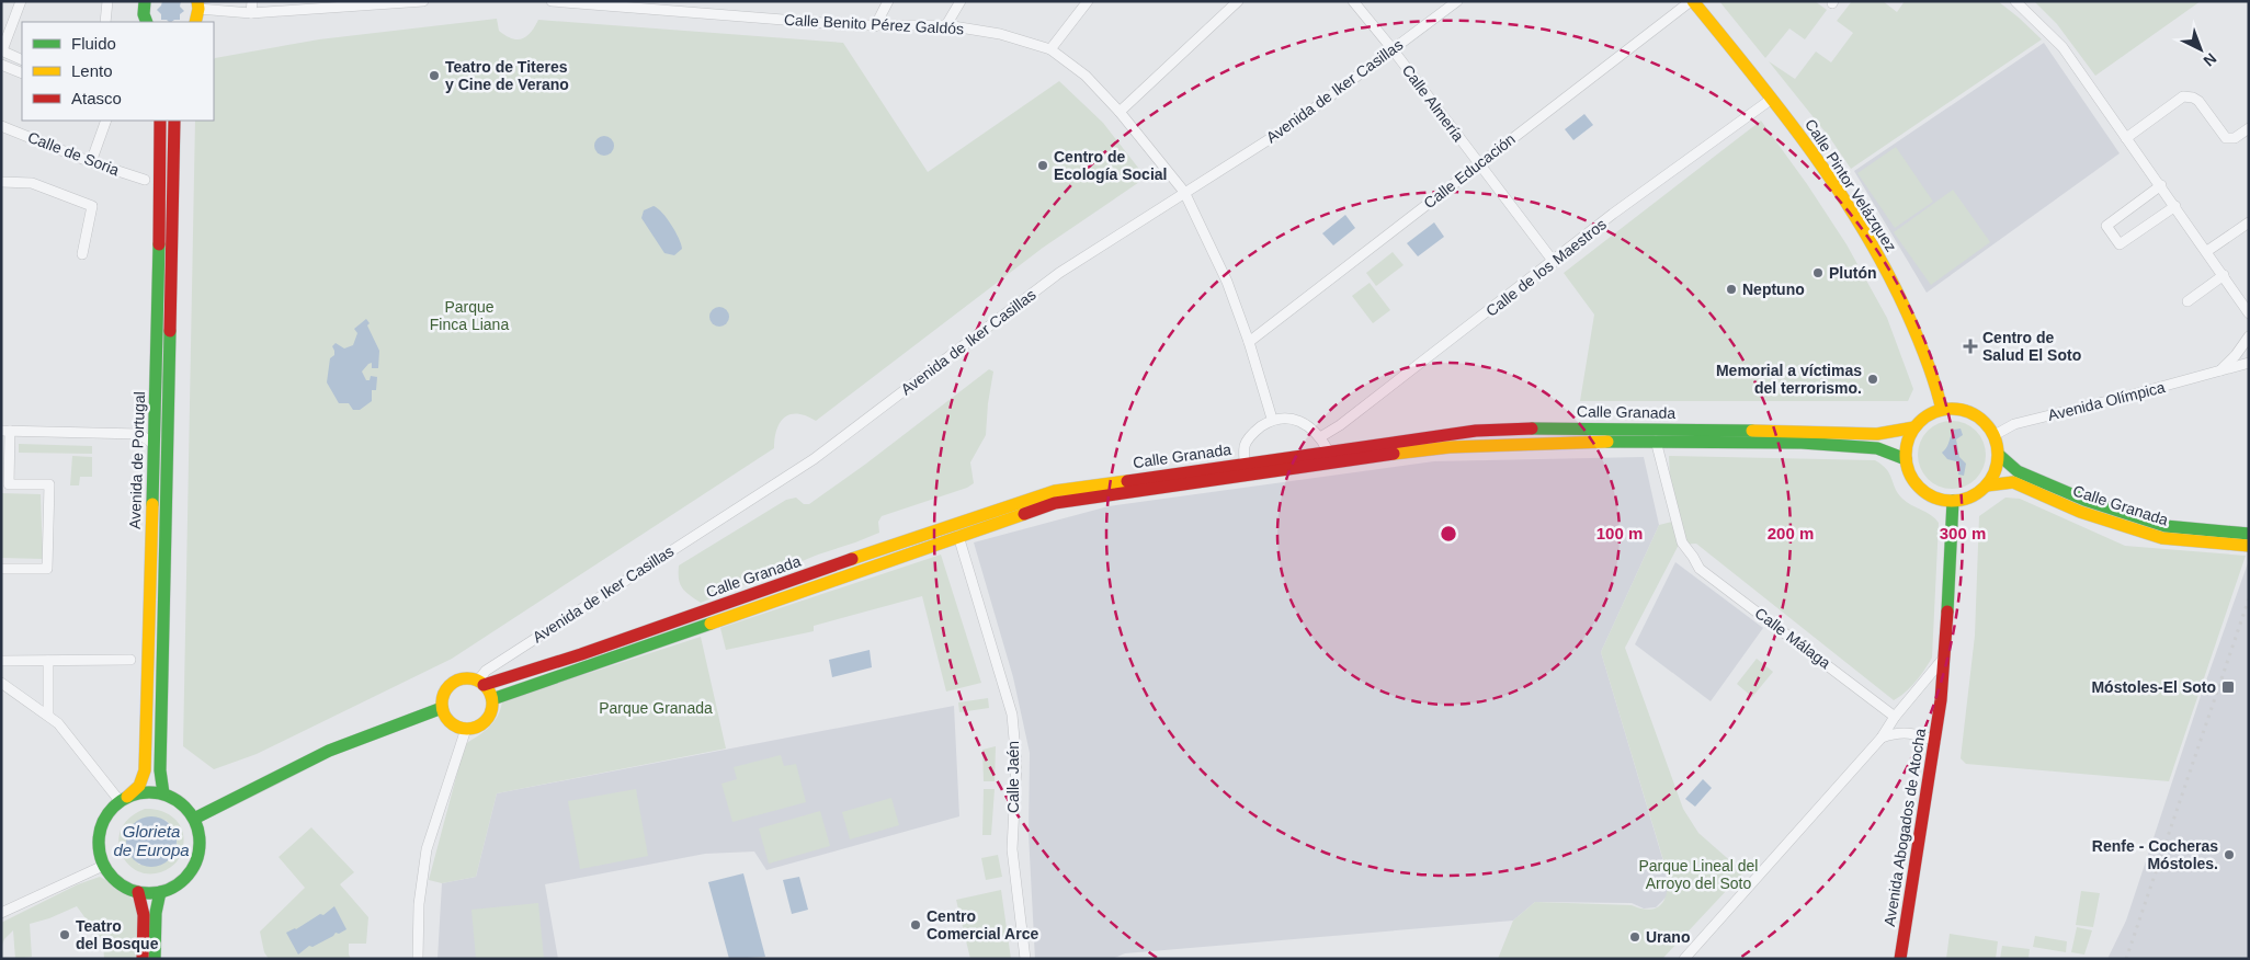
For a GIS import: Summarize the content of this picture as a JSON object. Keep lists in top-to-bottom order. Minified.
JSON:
{"streets":{"street":["Calle Benito Pérez Galdós","Avenida de Iker Casillas","Calle Almería","Calle de Soria","Calle Educación","Calle Pintor Velázquez","Calle de los Maestros","Avenida Olímpica","Calle Granada","Avenida de Portugal","Calle Málaga","Calle Jaén","Avenida Abogados de Atocha"]},"crossings":[["Calle Benito Pérez Galdós","Avenida de Iker Casillas"],["Calle Benito Pérez Galdós","Calle Educación"],["Avenida de Iker Casillas","Calle Almería"],["Avenida de Iker Casillas","Calle Granada"],["Calle Almería","Calle Educación"],["Calle Almería","Calle de los Maestros"],["Calle de Soria","Avenida de Portugal"],["Calle Educación","Calle Pintor Velázquez"],["Calle Pintor Velázquez","Calle de los Maestros"],["Calle Pintor Velázquez","Avenida Olímpica"],["Calle Pintor Velázquez","Calle Granada"],["Avenida Olímpica","Calle Granada"],["Calle Granada","Calle Málaga"],["Calle Granada","Calle Jaén"]],"water":["Glorieta de Europa"],"parks":["Parque Finca Liana","Parque Granada","Parque Lineal del Arroyo del Soto"],"places":{"other":["Teatro de Titeres y Cine de Verano","Centro de Ecología Social","Plutón","Neptuno","Memorial a víctimas del terrorismo.","Renfe - Cocheras Móstoles.","Centro Comercial Arce","Teatro del Bosque","Urano"],"health":["Centro de Salud El Soto"],"transit":["Móstoles-El Soto"]},"legend":["Fluido","Lento","Atasco"],"north":"bottom right","rings":["100 m","200 m","300 m"]}
